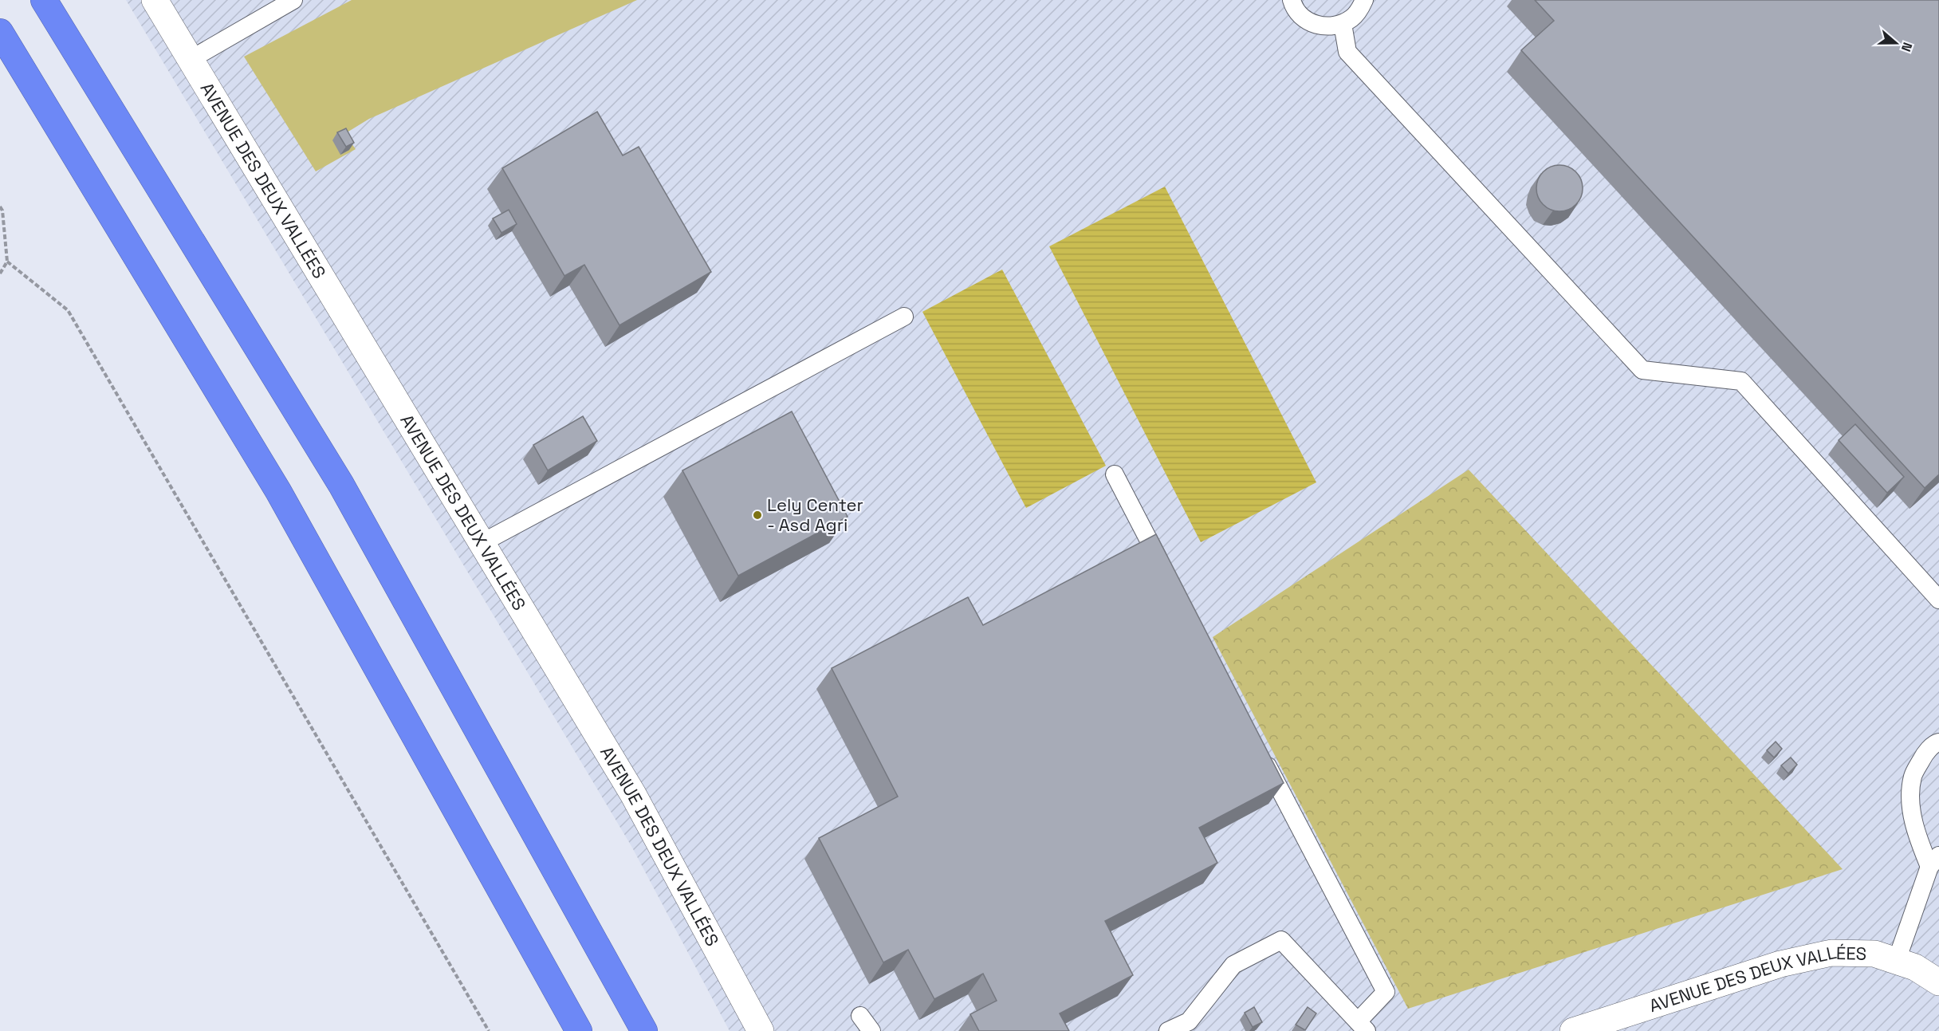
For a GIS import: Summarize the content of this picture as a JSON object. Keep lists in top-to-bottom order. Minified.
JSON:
{"streets":{"street":["AVENUE DES DEUX VALLÉES"]},"places":["Lely Center - Asd Agri"],"north":"right"}
